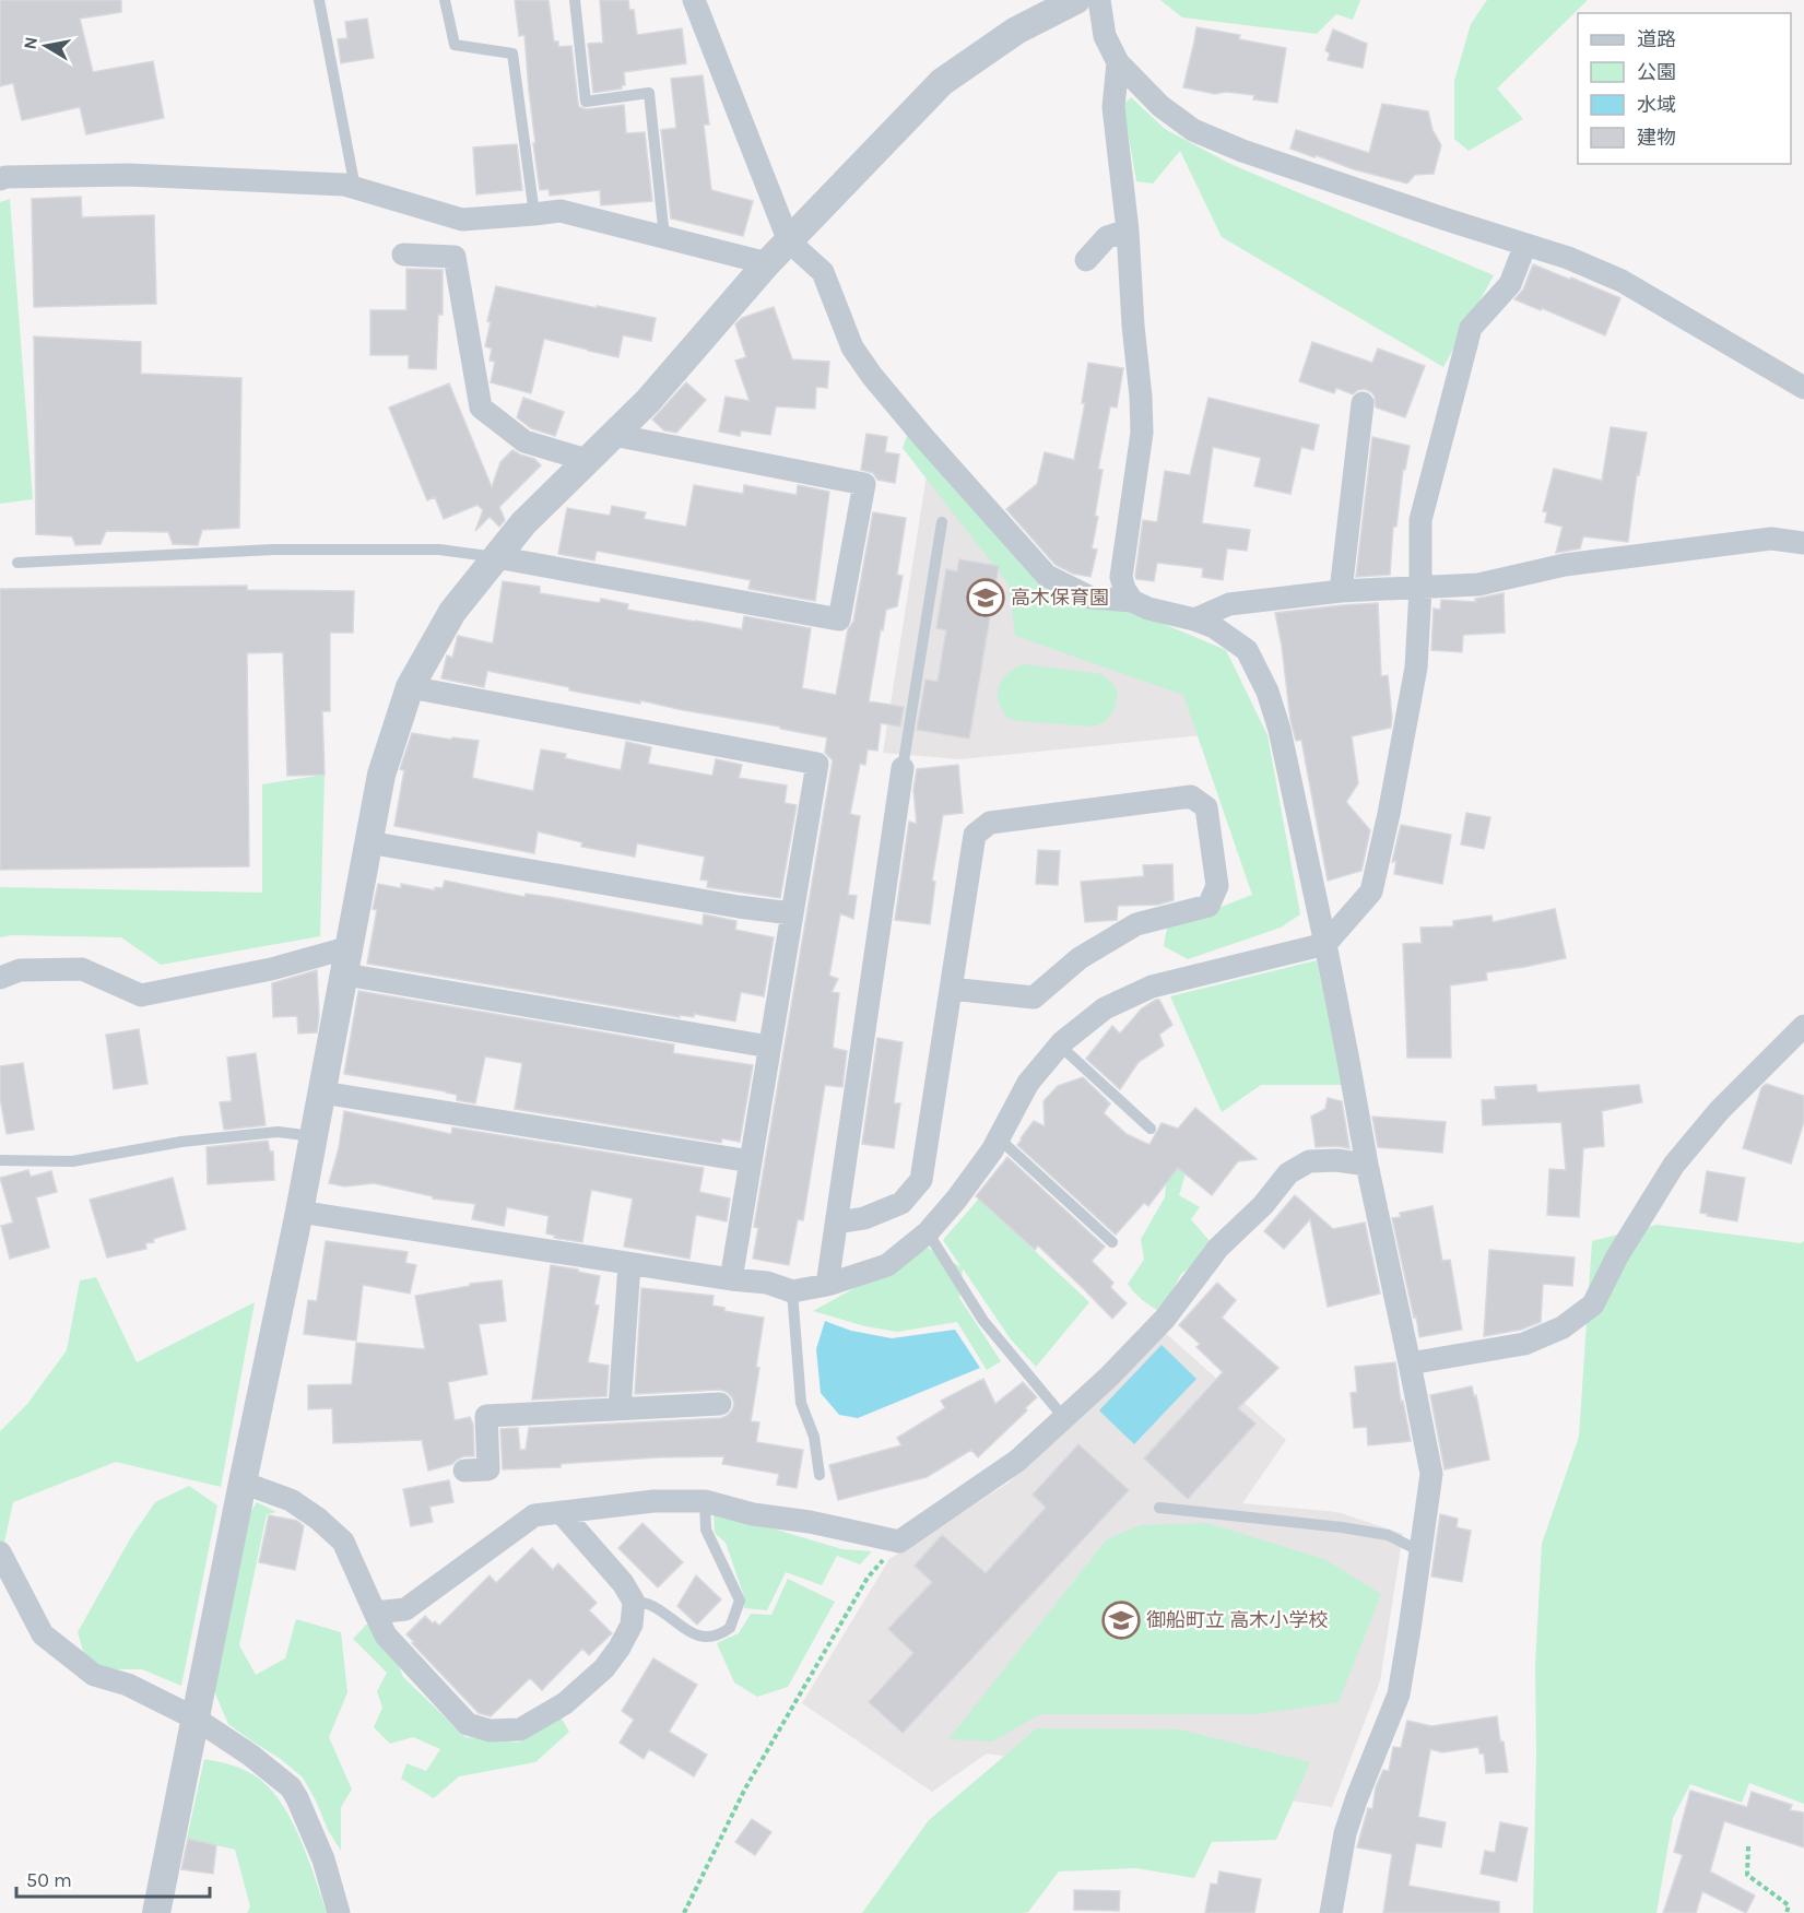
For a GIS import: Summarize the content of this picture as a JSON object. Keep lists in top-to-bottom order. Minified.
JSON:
{"places":{"school or university":["高木保育園","御船町立 高木小学校"]},"legend":["道路","公園","水域","建物"],"scale_bar":"50 m","north":"left"}
